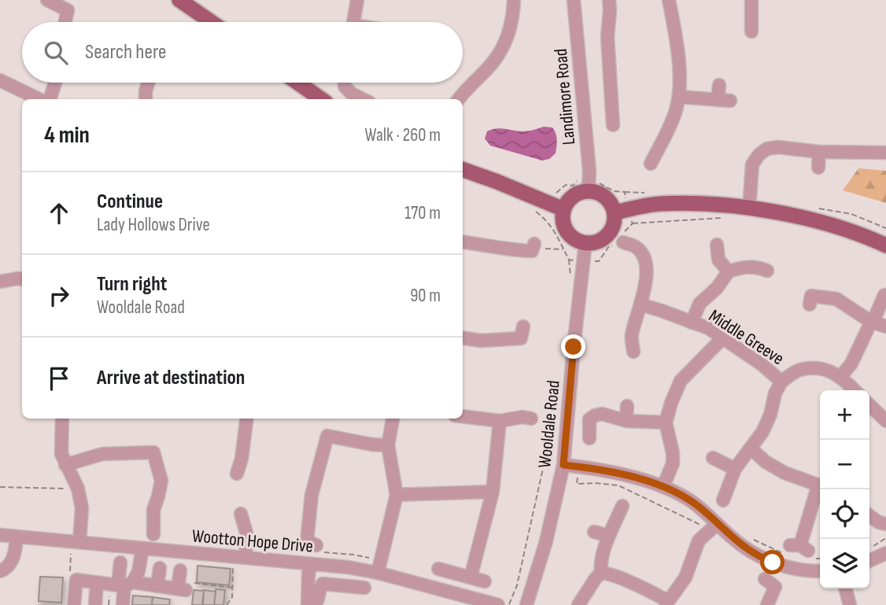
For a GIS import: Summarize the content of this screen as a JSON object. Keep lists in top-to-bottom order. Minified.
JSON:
{"streets":{"street":["Landimore Road","Middle Greeve","Wooldale Road","Wootton Hope Drive"]},"crossings":[["Landimore Road","Wooldale Road"]],"page":{"search":"Search here","heading":["4 min","Walk · 260 m"],"list":[["Continue","Lady Hollows Drive","170 m"],["Turn right","Wooldale Road","90 m"],"Arrive at destination"],"map_buttons":["+","−"]}}
